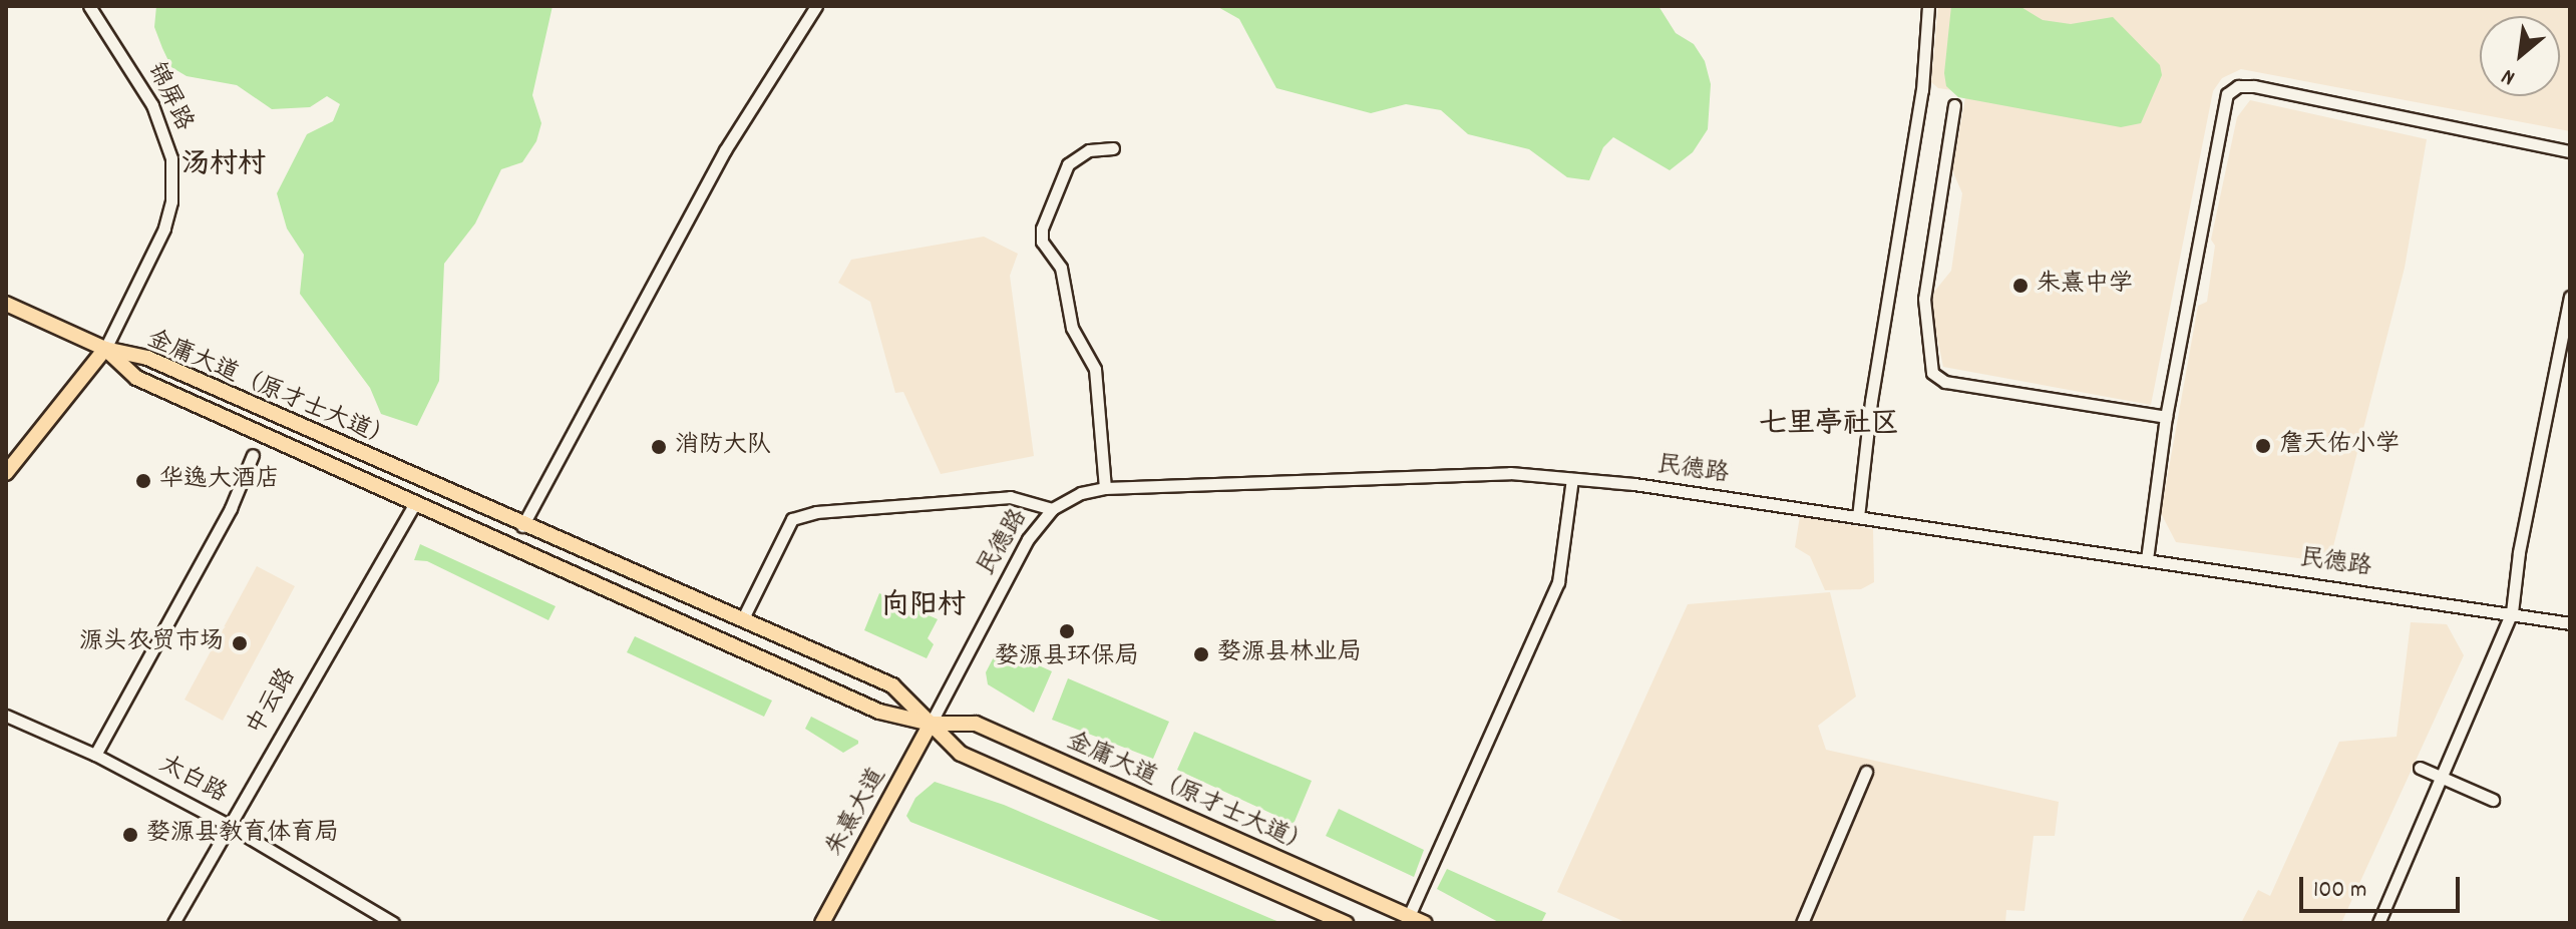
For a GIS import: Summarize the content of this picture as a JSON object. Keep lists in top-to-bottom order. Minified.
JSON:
{"streets":{"main road":["金庸大道（原才士大道）","朱熹大道"],"street":["锦屏路","民德路","中云路","太白路"]},"crossings":[["锦屏路","金庸大道（原才士大道）"],["金庸大道（原才士大道）","民德路"],["金庸大道（原才士大道）","中云路"],["金庸大道（原才士大道）","朱熹大道"],["民德路","朱熹大道"],["中云路","太白路"]],"districts":["汤村村","七里亭社区","向阳村"],"places":["朱熹中学","詹天佑小学","消防大队","华逸大酒店","婺源县环保局","源头农贸市场","婺源县林业局","婺源县教育体育局"],"scale_bar":"100 m","north":"bottom left"}
